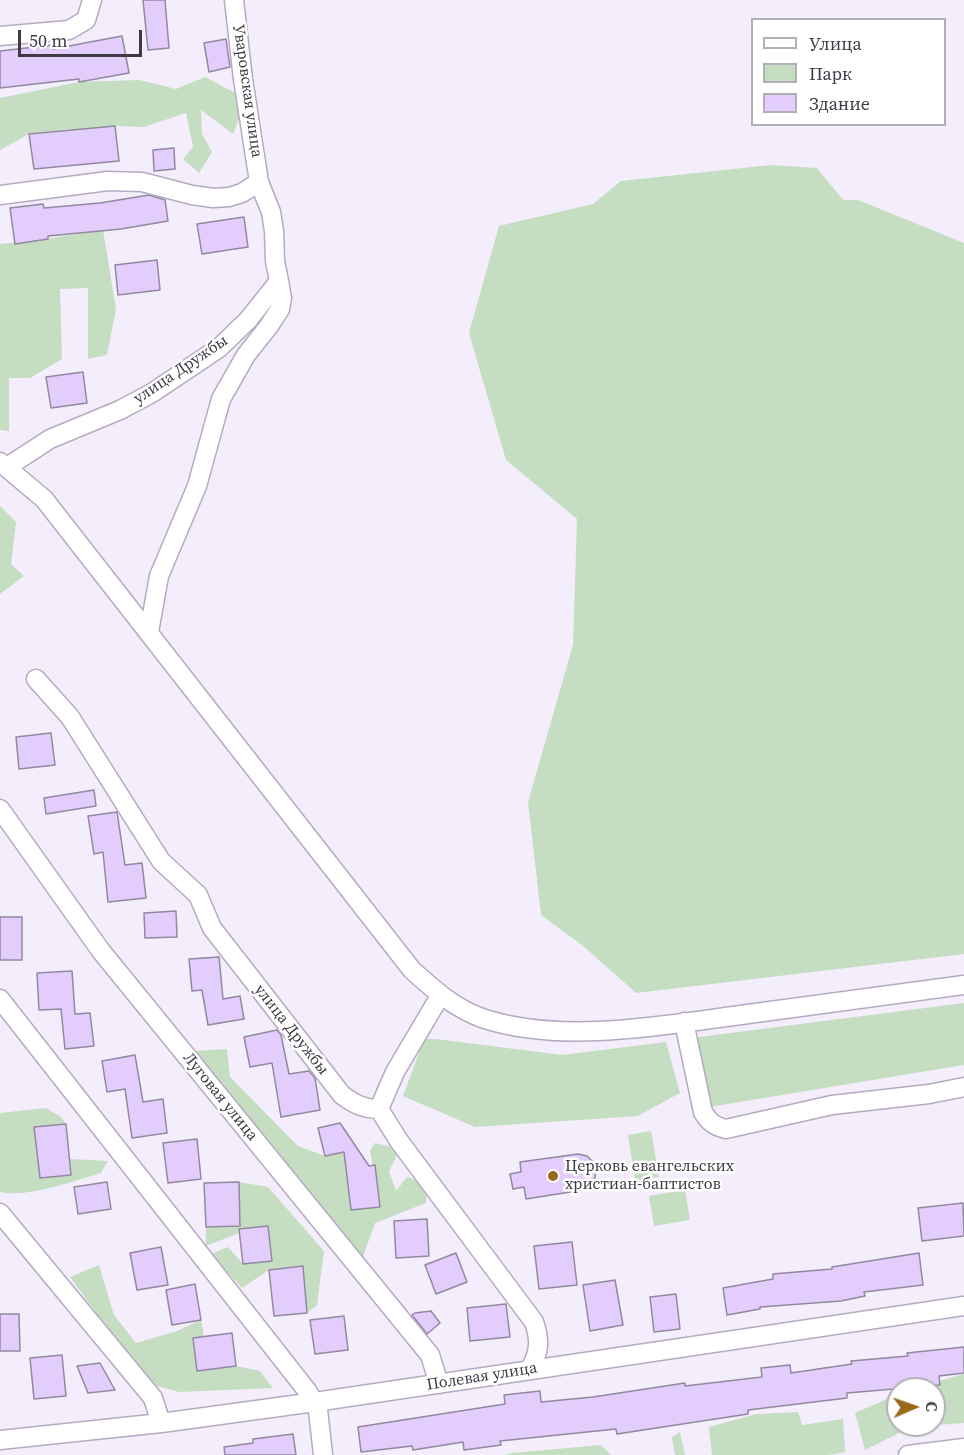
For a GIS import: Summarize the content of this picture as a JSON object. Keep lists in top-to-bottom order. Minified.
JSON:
{"streets":{"street":["Уваровская улица","улица Дружбы","Луговая улица","Полевая улица"]},"crossings":[["Луговая улица","Полевая улица"]],"places":["Церковь евангельских христиан-баптистов"],"legend":["Улица","Парк","Здание"],"scale_bar":"50 m","north":"right"}
